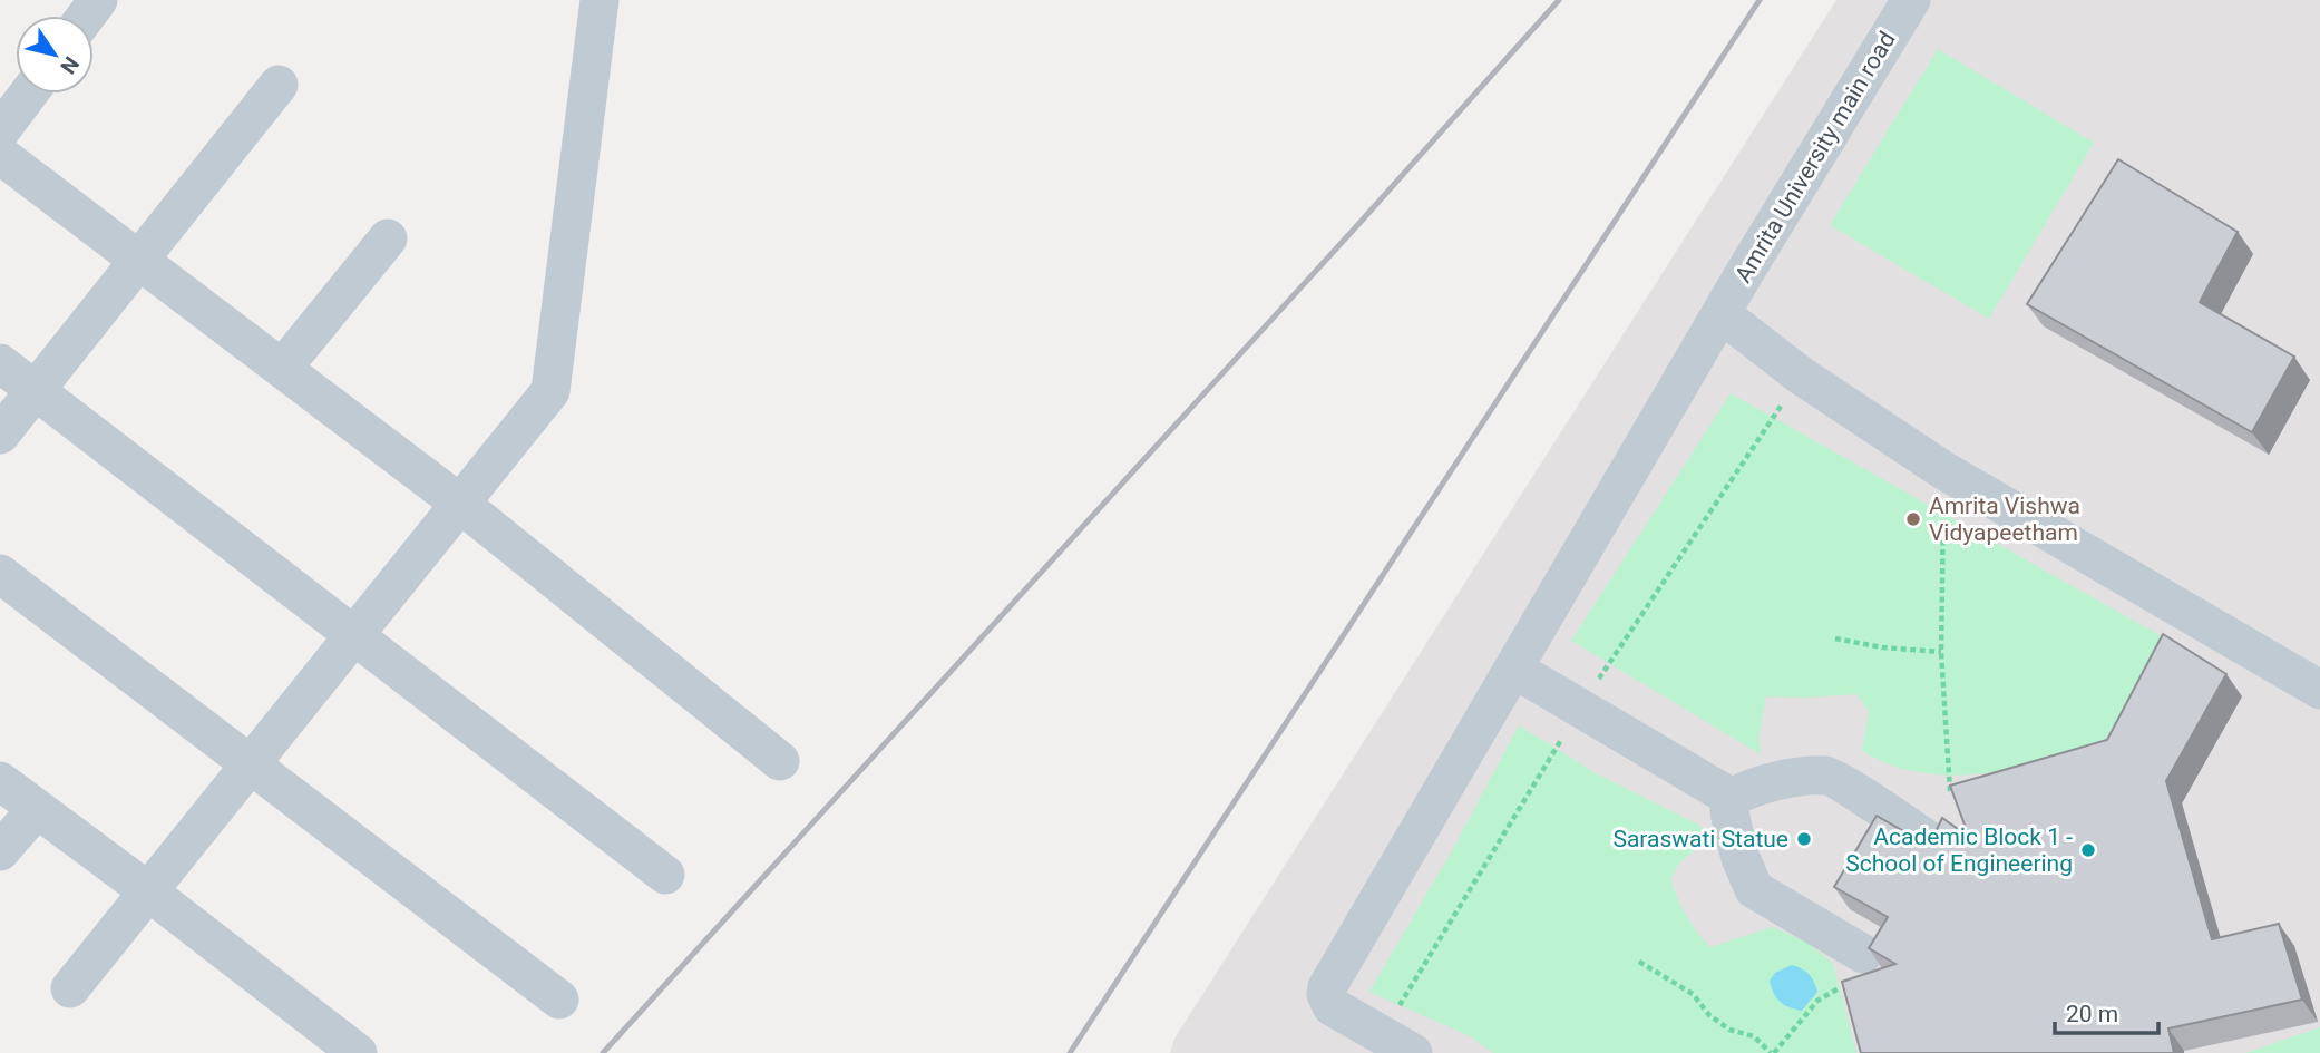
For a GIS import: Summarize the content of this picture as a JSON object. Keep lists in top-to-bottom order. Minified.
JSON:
{"streets":{"street":["Amrita University main road"]},"places":["Amrita Vishwa Vidyapeetham","Saraswati Statue","Academic Block 1 - School of Engineering"],"scale_bar":"20 m","north":"bottom right"}
